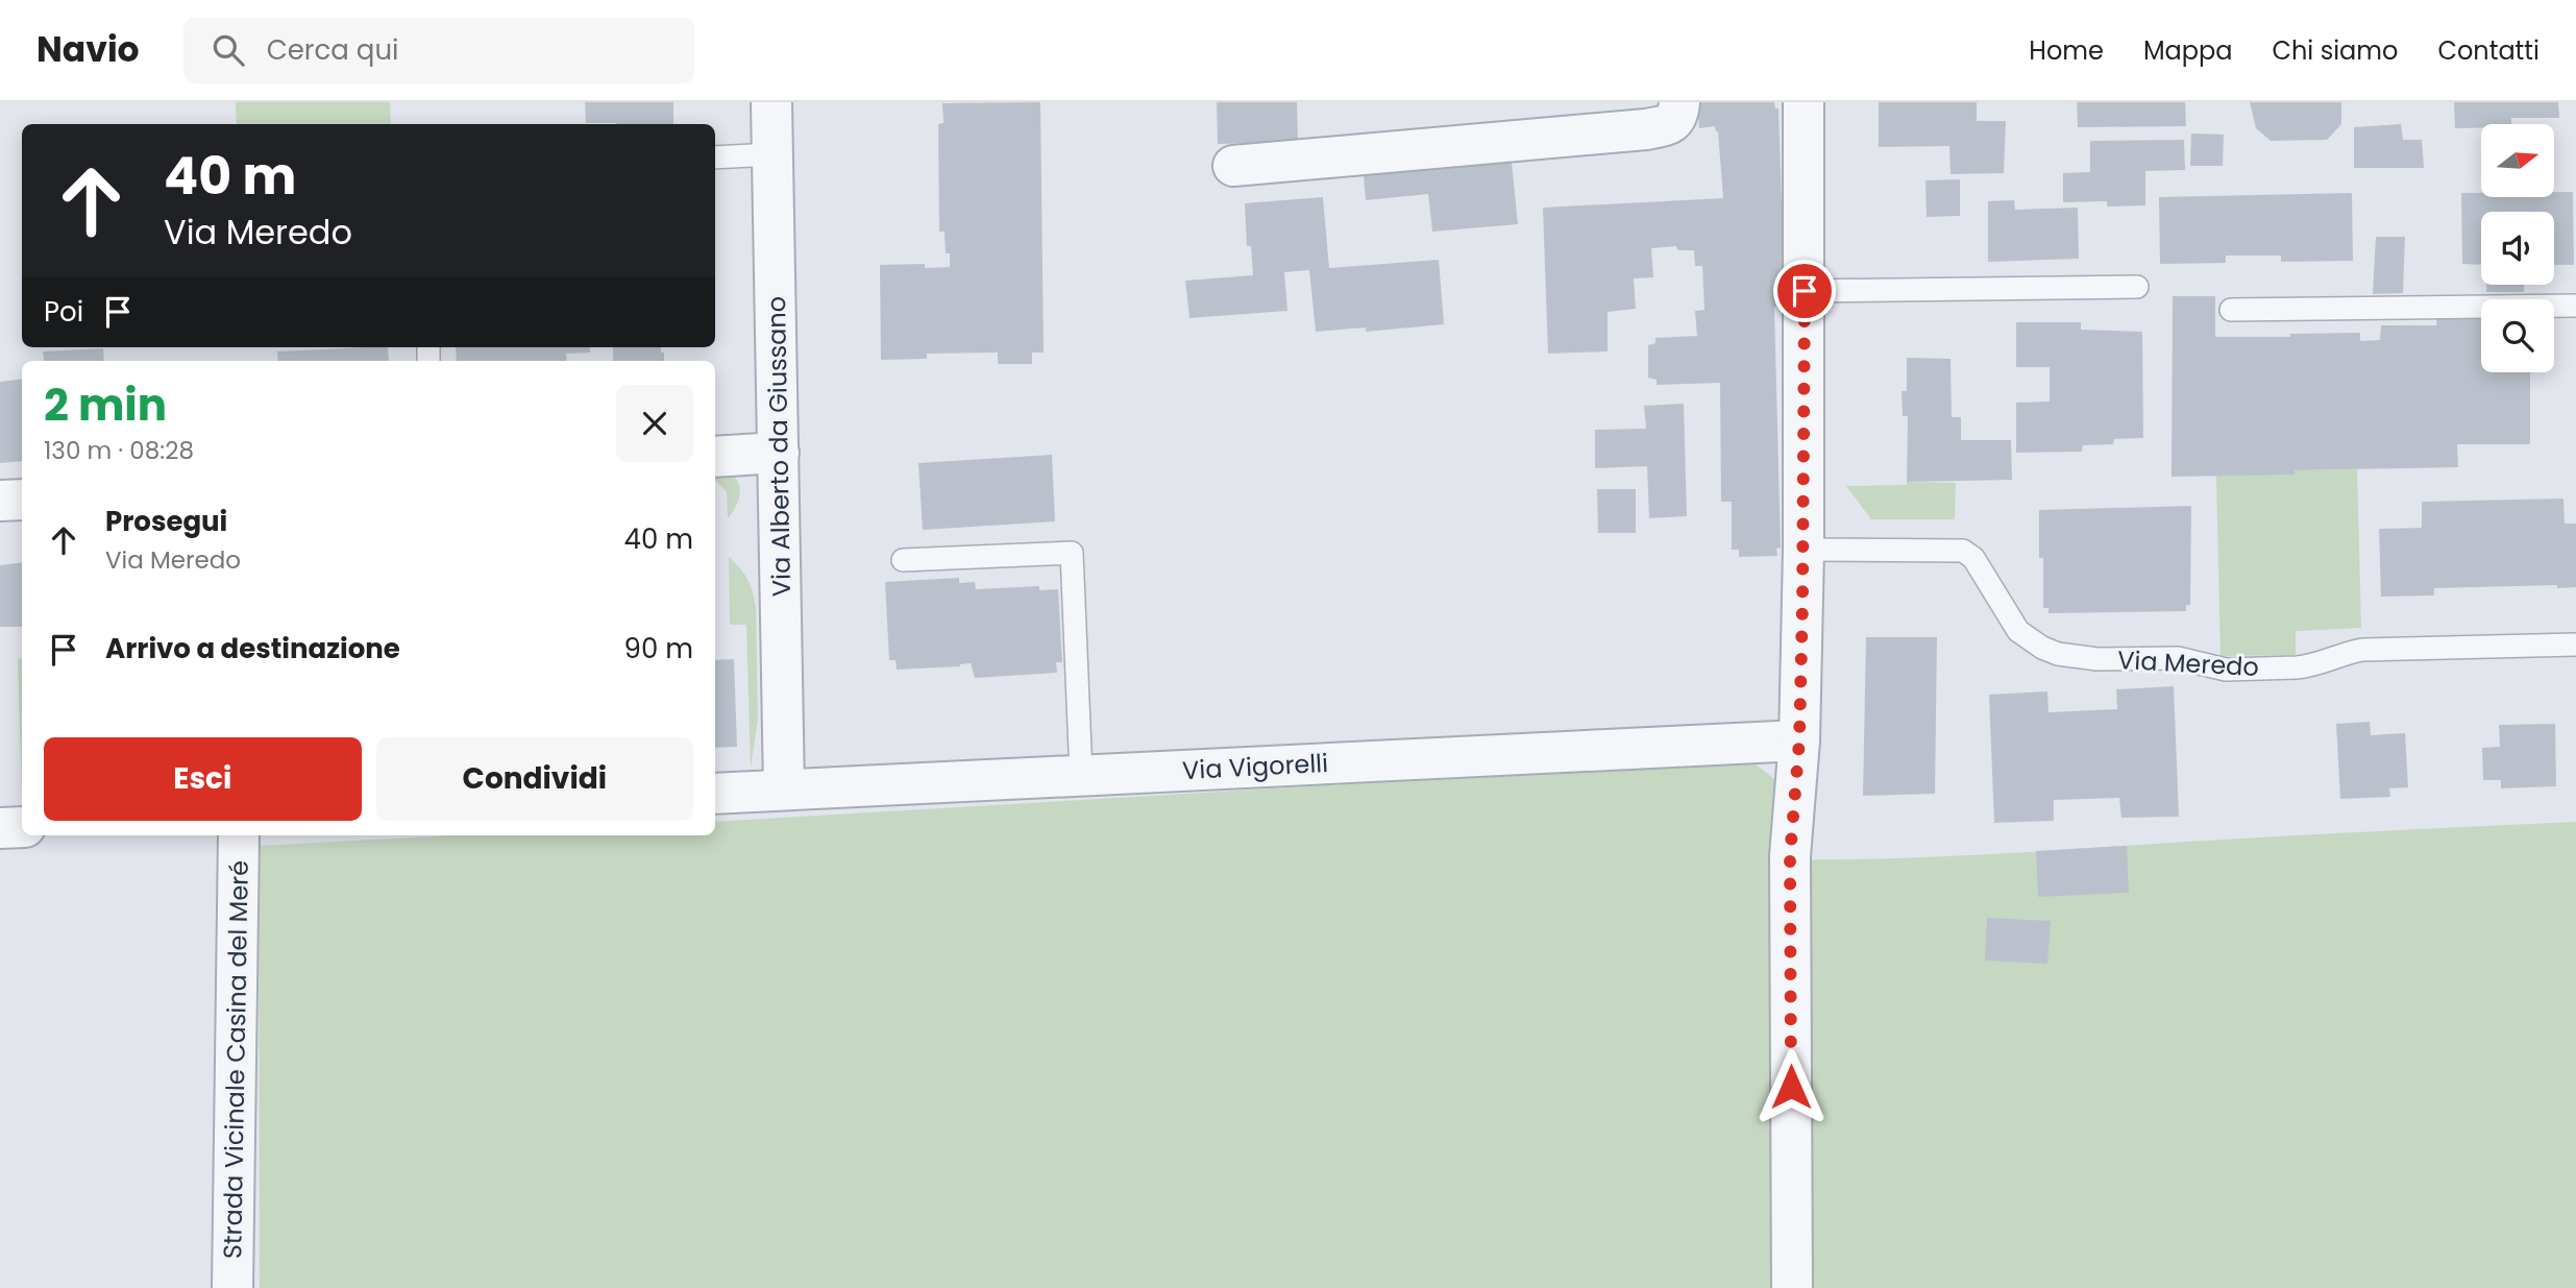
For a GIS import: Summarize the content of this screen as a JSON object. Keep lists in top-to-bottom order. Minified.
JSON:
{"streets":{"street":["Via Alberto da Giussano","Via Vigorelli","Strada Vicinale Casina del Meré"],"lane":["Via Meredo"]},"crossings":[["Via Alberto da Giussano","Via Vigorelli"]],"north":"right","page":{"header":"Navio","search":"Cerca qui","nav":["Home","Mappa","Chi siamo","Contatti"],"turn":["40 m","Via Meredo"],"then":"Poi","heading":["2 min","130 m · 08:28"],"list":[{"name":"Prosegui","note":"Via Meredo","value":"40 m"},{"name":"Arrivo a destinazione","value":"90 m"}],"buttons":["Esci","Condividi"]}}
